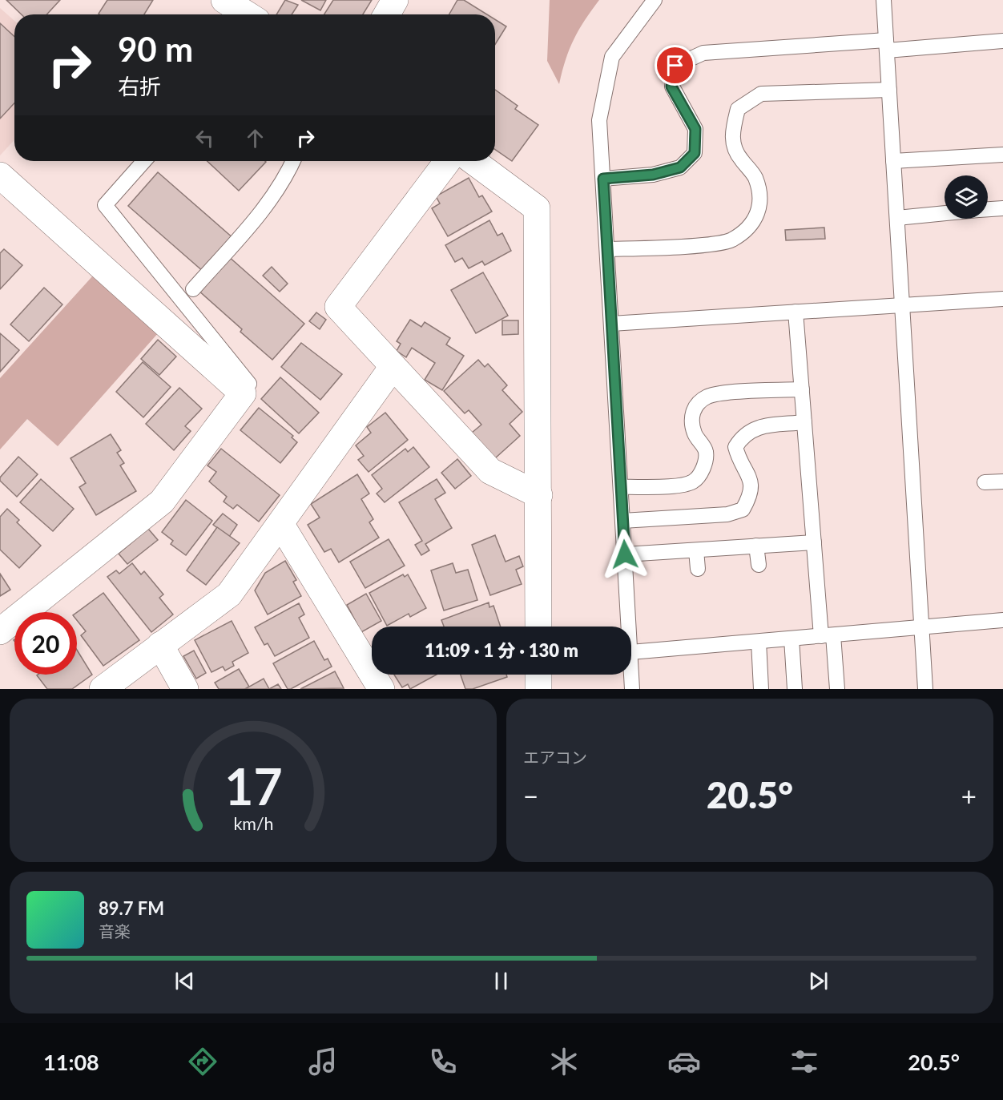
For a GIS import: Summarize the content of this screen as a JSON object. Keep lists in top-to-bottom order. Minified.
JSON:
{"page":{"turn":["90 m","右折"],"limit":"20","trip":"11:09 · 1 分 · 130 m","tile":"エアコン","heat":["−","20.5°","+"],"song":["89.7 FM","音楽"],"tabs":["11:08","20.5°"],"gauge":["17","km/h"]}}
